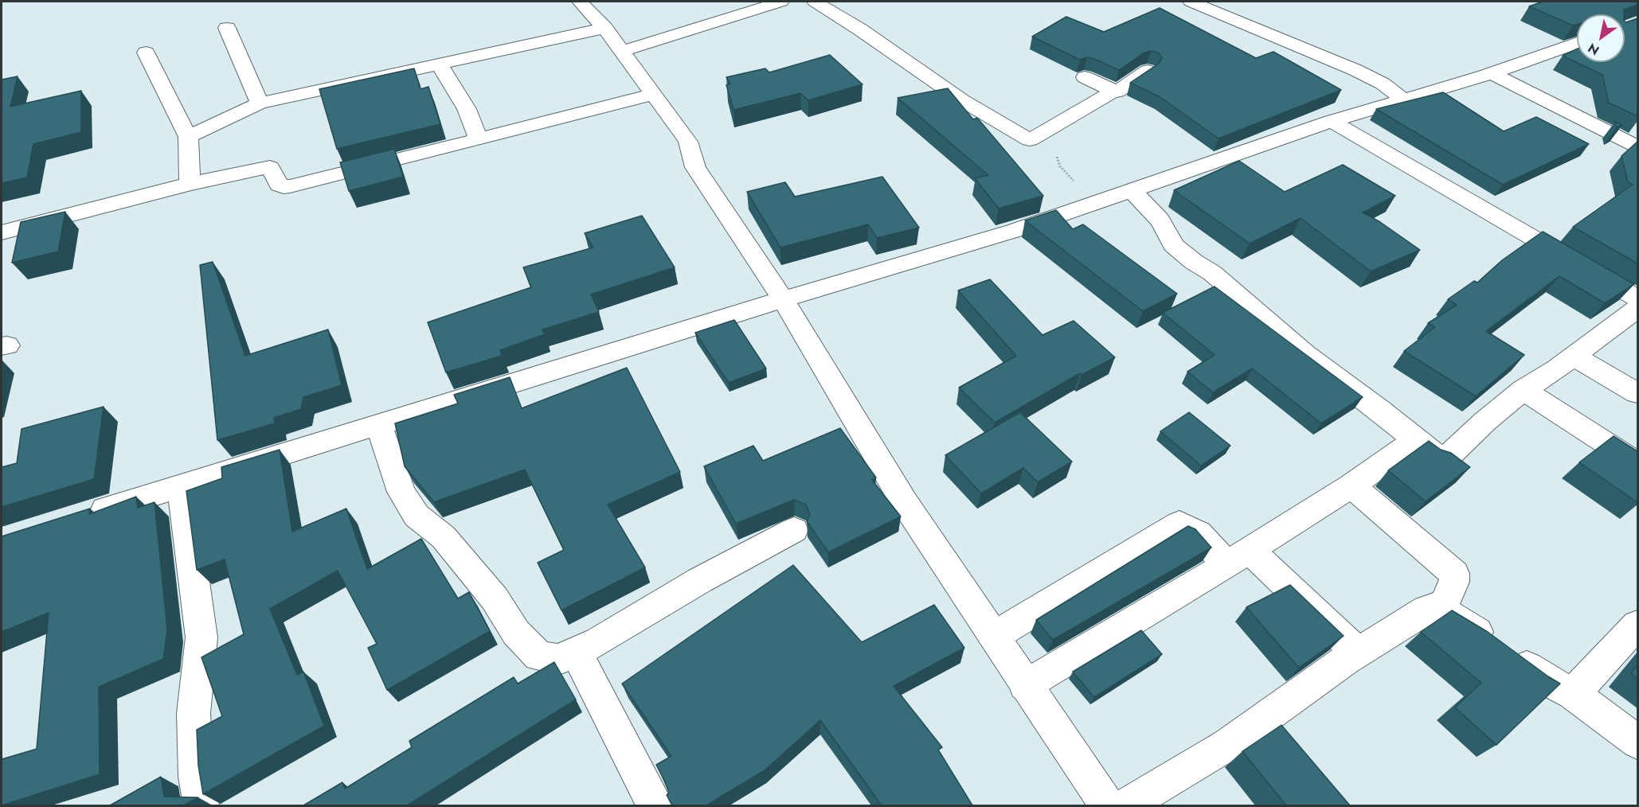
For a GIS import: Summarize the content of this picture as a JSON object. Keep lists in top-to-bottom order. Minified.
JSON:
{"north":"bottom left"}
